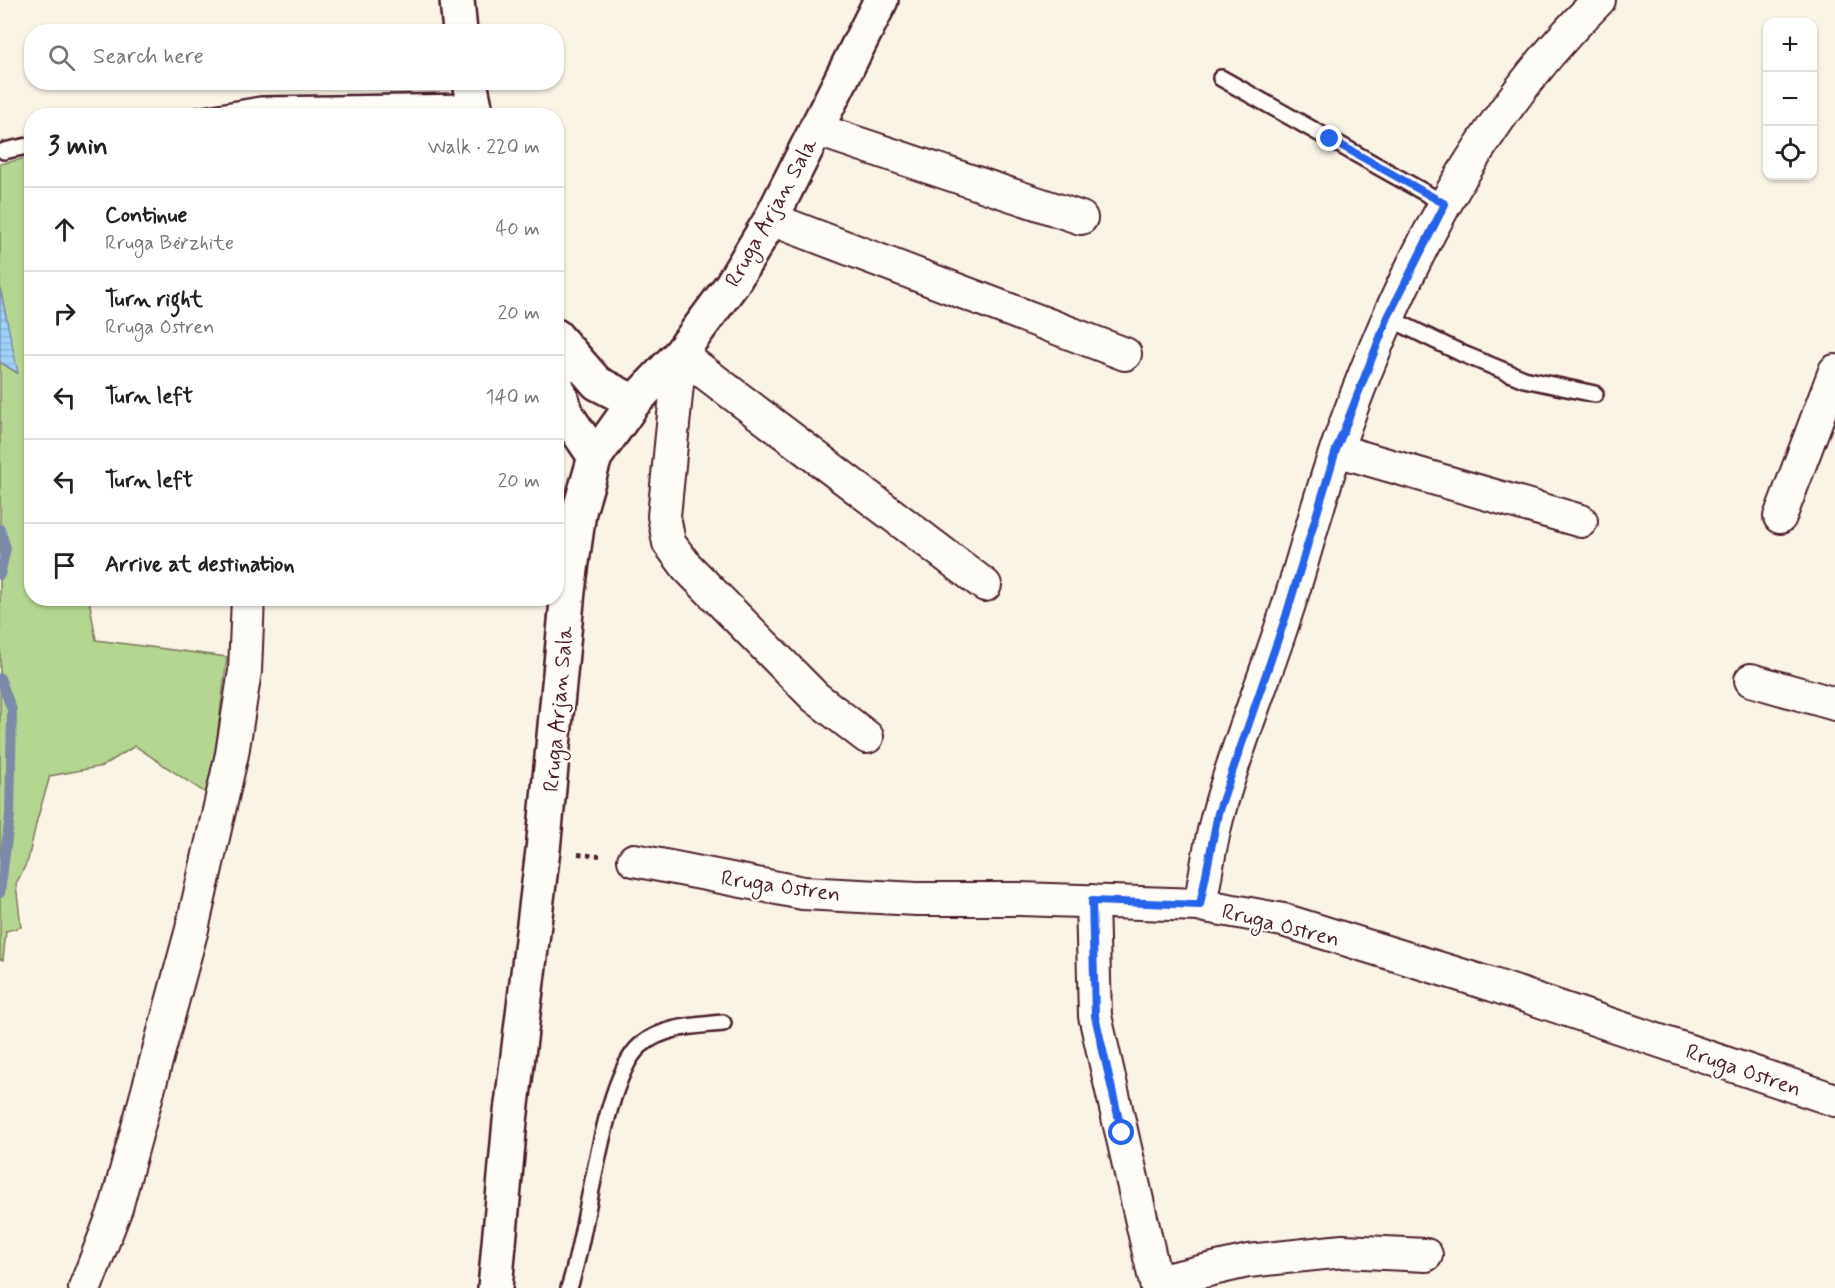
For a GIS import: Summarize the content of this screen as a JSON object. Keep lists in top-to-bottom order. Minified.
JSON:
{"streets":{"street":["Rruga Arjan Sala","Rruga Ostren"]},"page":{"map_buttons":["+","−"],"search":"Search here","heading":["3 min","Walk · 220 m"],"list":[["Continue","Rruga Bërzhite","40 m"],["Turn right","Rruga Ostren","20 m"],["Turn left","140 m"],["Turn left","20 m"],"Arrive at destination"]}}
